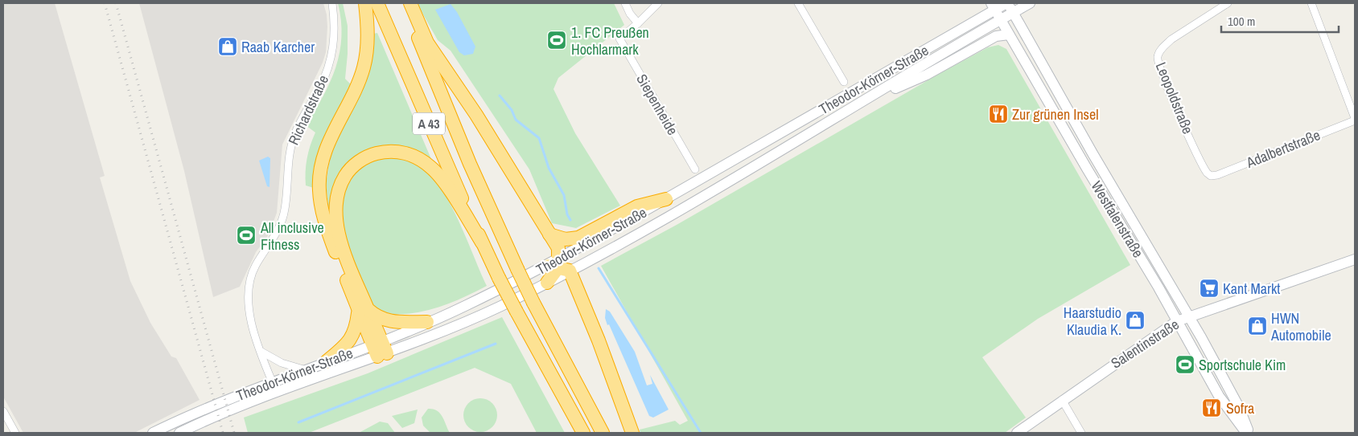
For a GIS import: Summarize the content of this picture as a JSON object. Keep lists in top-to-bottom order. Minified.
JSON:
{"streets":{"highway":["A 43"],"main road":["Theodor-Körner-Straße","Westfalenstraße","Salentinstraße"],"street":["Leopoldstraße","Siepenheide","Richardstraße","Adalbertstraße"]},"crossings":[["Theodor-Körner-Straße","Richardstraße"],["Theodor-Körner-Straße","Westfalenstraße"],["Leopoldstraße","Adalbertstraße"],["Westfalenstraße","Salentinstraße"]],"places":{"sports":["1. FC Preußen Hochlarmark","All inclusive Fitness","Sportschule Kim"],"shop":["Raab Karcher","Haarstudio Klaudia K.","HWN Automobile"],"restaurant":["Zur grünen Insel","Sofra"],"supermarket":["Kant Markt"]},"scale_bar":"100 m"}
